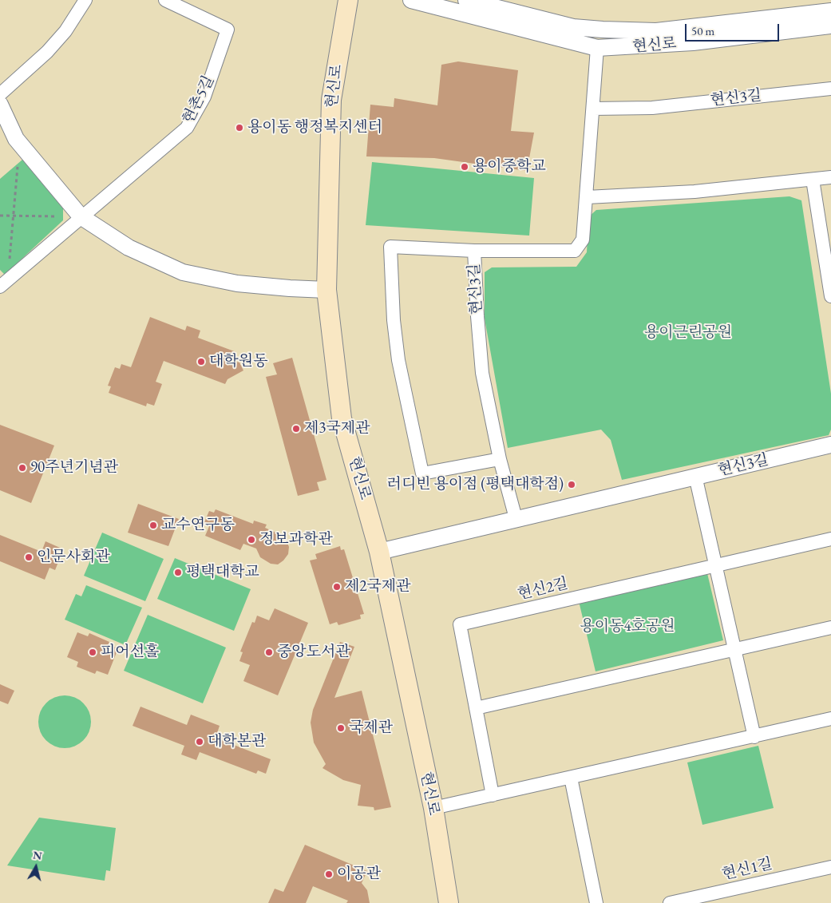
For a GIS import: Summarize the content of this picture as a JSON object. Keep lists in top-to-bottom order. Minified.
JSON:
{"streets":{"main road":["현신로"],"street":["현신3길","현촌5길","현신2길","현신1길"]},"crossings":[["현신로","현신3길"]],"parks":["용이근린공원","용이동4호공원"],"places":["용이동 행정복지센터","용이중학교","대학원동","제3국제관","90주년기념관","러디빈 용이점 (평택대학점)","교수연구동","정보과학관","인문사회관","평택대학교","제2국제관","피어선홀","중앙도서관","국제관","대학본관","이공관"],"scale_bar":"50 m","north":"top"}
